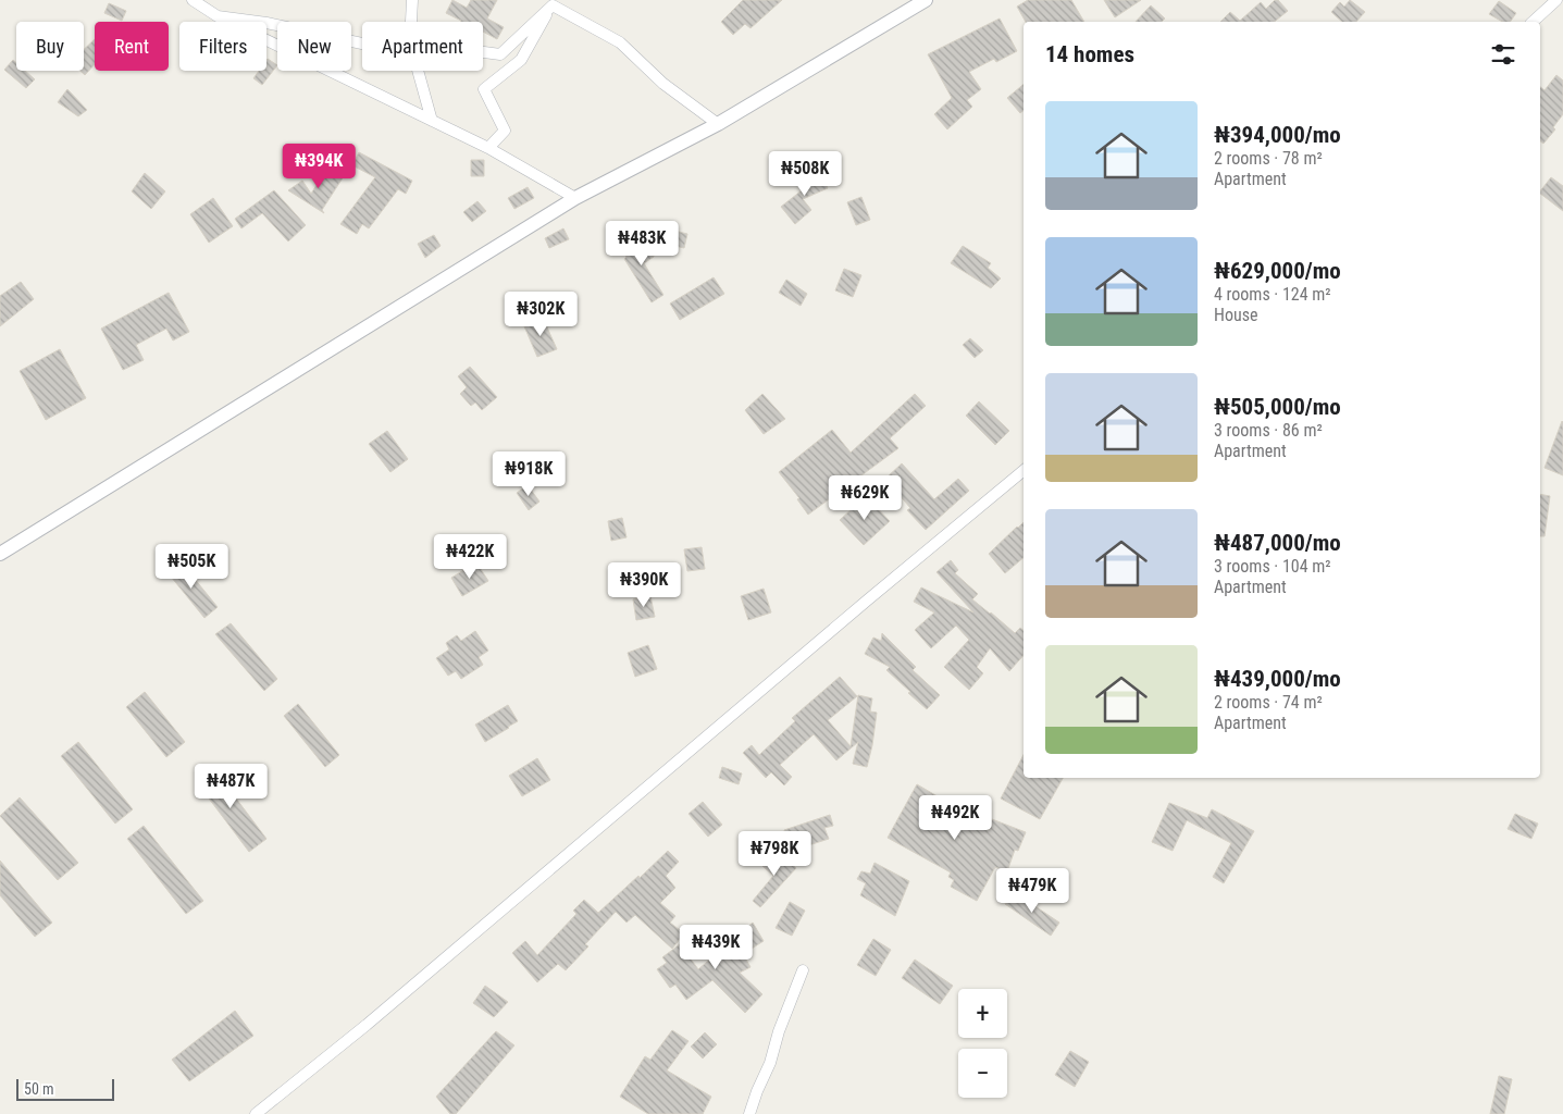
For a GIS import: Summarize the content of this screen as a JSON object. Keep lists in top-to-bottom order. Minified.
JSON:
{"scale_bar":"50 m","page":{"chip":["Buy","Rent","Filters","New","Apartment"],"heading":"14 homes","list":[{"name":"₦394,000/mo","note":"2 rooms · 78 m² · Apartment"},{"name":"₦629,000/mo","note":"4 rooms · 124 m² · House"},{"name":"₦505,000/mo","note":"3 rooms · 86 m² · Apartment"},{"name":"₦487,000/mo","note":"3 rooms · 104 m² · Apartment"},{"name":"₦439,000/mo","note":"2 rooms · 74 m² · Apartment"}],"price":["₦394K","₦508K","₦483K","₦302K","₦918K","₦629K","₦422K","₦505K","₦390K","₦487K","₦492K","₦798K","₦479K","₦439K"],"map_buttons":["+","−"],"scale":"50 m"}}
